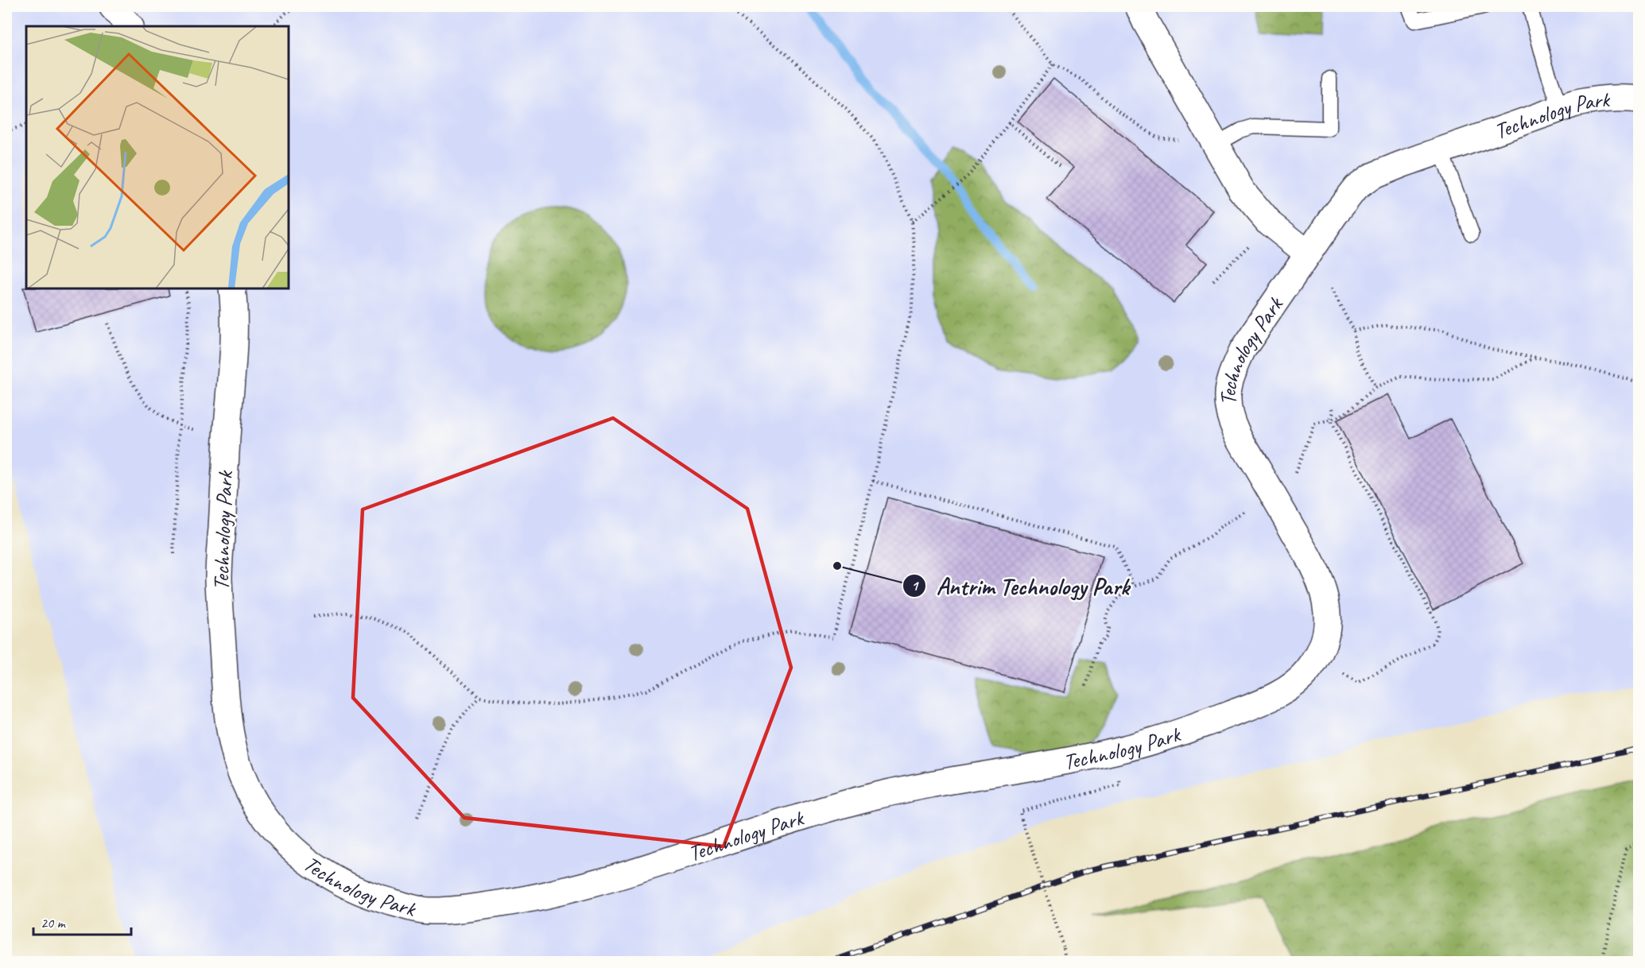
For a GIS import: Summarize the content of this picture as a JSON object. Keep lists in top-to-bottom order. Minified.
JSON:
{"streets":{"street":["Technology Park"]},"places":["Antrim Technology Park"],"scale_bar":"20 m"}
